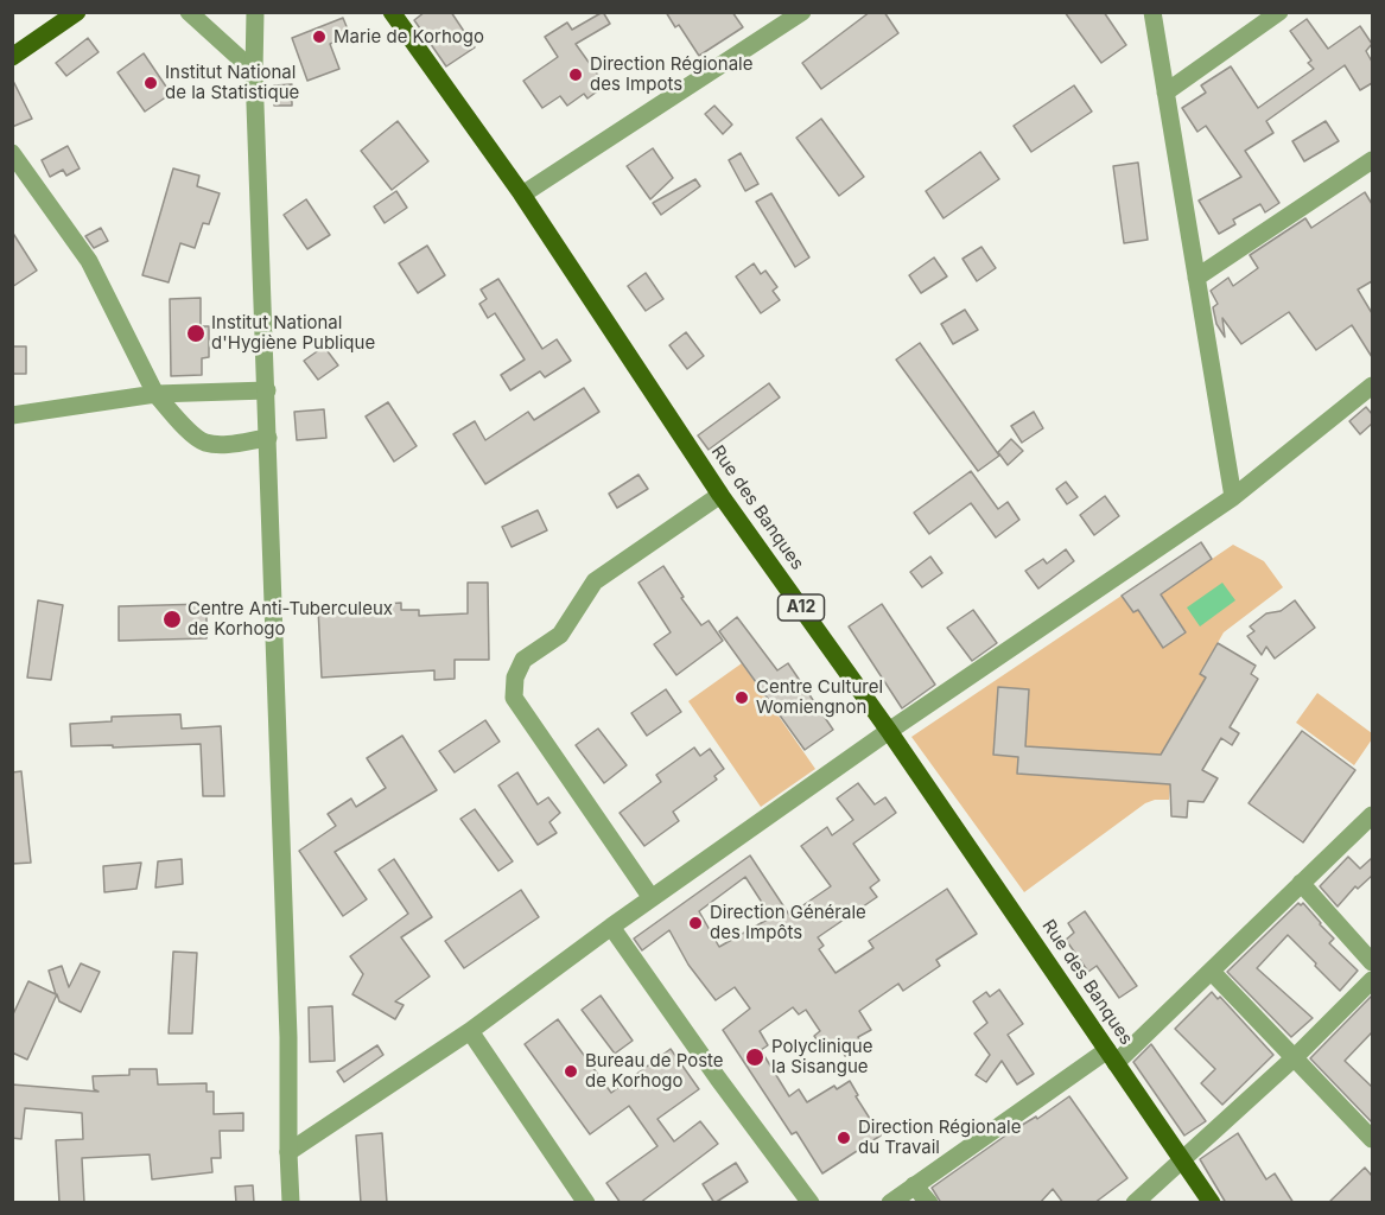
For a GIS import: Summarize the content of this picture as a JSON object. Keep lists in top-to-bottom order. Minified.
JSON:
{"streets":{"main road":["Rue des Banques","A12"]},"places":["Marie de Korhogo","Direction Régionale des Impots","Institut National de la Statistique","Institut National d'Hygiène Publique","Centre Anti-Tuberculeux de Korhogo","Centre Culturel Womiengnon","Direction Générale des Impôts","Polyclinique la Sisangue","Bureau de Poste de Korhogo","Direction Régionale du Travail"]}
